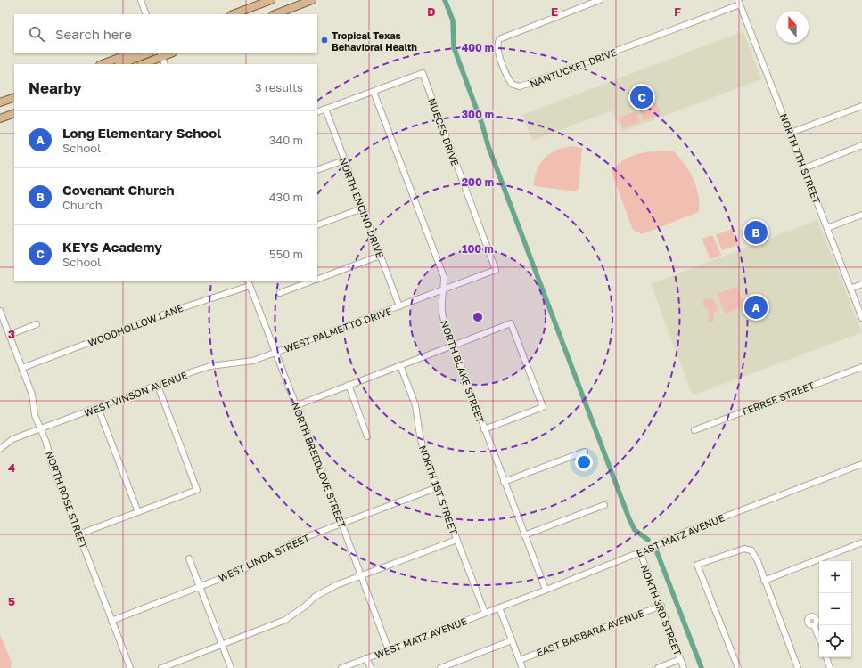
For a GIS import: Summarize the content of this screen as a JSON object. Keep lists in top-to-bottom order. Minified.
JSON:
{"streets":{"street":["NANTUCKET DRIVE","NUECES DRIVE","NORTH 7TH STREET","NORTH ENCINO DRIVE","WOODHOLLOW LANE","WEST PALMETTO DRIVE","NORTH BLAKE STREET","WEST VINSON AVENUE","FERREE STREET","NORTH BREEDLOVE STREET","NORTH 1ST STREET","NORTH ROSE STREET","EAST MATZ AVENUE","WEST LINDA STREET","NORTH 3RD STREET","EAST BARBARA AVENUE","WEST MATZ AVENUE"]},"crossings":[["NANTUCKET DRIVE","NORTH 7TH STREET"],["NUECES DRIVE","WEST PALMETTO DRIVE"],["NUECES DRIVE","NORTH BLAKE STREET"],["NORTH ENCINO DRIVE","WEST PALMETTO DRIVE"],["WOODHOLLOW LANE","NORTH BREEDLOVE STREET"],["WOODHOLLOW LANE","NORTH ROSE STREET"],["WEST PALMETTO DRIVE","NORTH BLAKE STREET"],["WEST PALMETTO DRIVE","WEST VINSON AVENUE"],["WEST PALMETTO DRIVE","NORTH BREEDLOVE STREET"],["NORTH BLAKE STREET","EAST MATZ AVENUE"],["WEST VINSON AVENUE","NORTH BREEDLOVE STREET"],["WEST VINSON AVENUE","NORTH ROSE STREET"],["NORTH BREEDLOVE STREET","WEST LINDA STREET"],["NORTH BREEDLOVE STREET","WEST MATZ AVENUE"],["NORTH 1ST STREET","WEST LINDA STREET"],["NORTH 1ST STREET","WEST MATZ AVENUE"],["NORTH ROSE STREET","WEST LINDA STREET"],["EAST MATZ AVENUE","NORTH 3RD STREET"],["EAST MATZ AVENUE","WEST MATZ AVENUE"],["NORTH 3RD STREET","EAST BARBARA AVENUE"]],"places":["Tropical Texas Behavioral Health"],"north":"top","page":{"search":"Search here","heading":["Nearby","3 results"],"pins":["C","B","A"],"list":[{"mark":"A","name":"Long Elementary School","note":"School","value":"340 m"},{"mark":"B","name":"Covenant Church","note":"Church","value":"430 m"},{"mark":"C","name":"KEYS Academy","note":"School","value":"550 m"}],"map_buttons":["+","−"]},"grid":{"columns":["D","E","F"],"rows":["3","4","5"]},"rings":["400 m","300 m","200 m","100 m"]}
